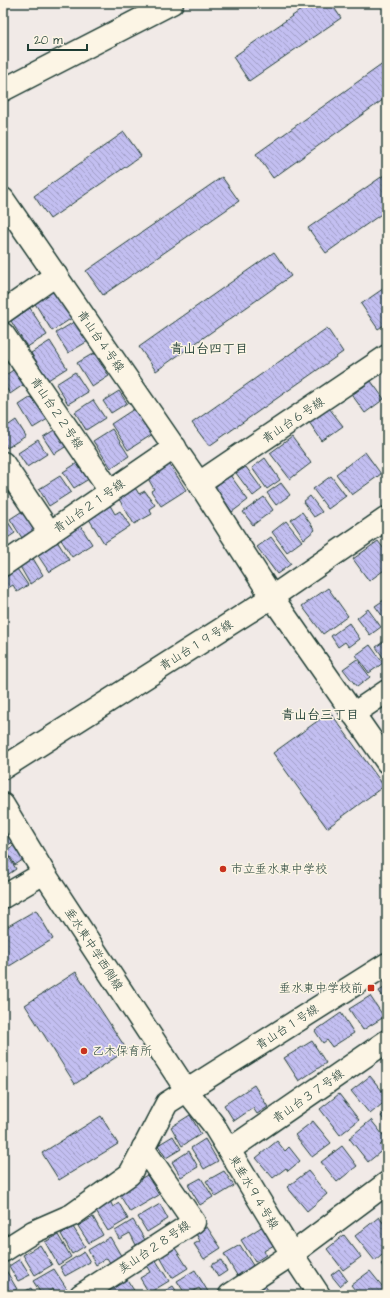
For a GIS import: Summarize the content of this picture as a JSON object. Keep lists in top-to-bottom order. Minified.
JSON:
{"streets":{"street":["青山台４号線","青山台２２号線","青山台６号線","青山台２１号線","青山台１９号線","垂水東中学西側線","青山台１号線","青山台３７号線","東垂水９４号線","美山台２８号線"]},"crossings":[["青山台４号線","青山台６号線"],["青山台４号線","青山台２１号線"],["青山台４号線","青山台１９号線"],["青山台２２号線","青山台２１号線"],["垂水東中学西側線","青山台１号線"],["垂水東中学西側線","東垂水９４号線"],["青山台１号線","東垂水９４号線"],["青山台１号線","美山台２８号線"],["青山台３７号線","東垂水９４号線"]],"districts":["青山台四丁目","青山台三丁目"],"places":{"other":["市立垂水東中学校","乙木保育所"],"transit":["垂水東中学校前"]},"scale_bar":"20 m"}
